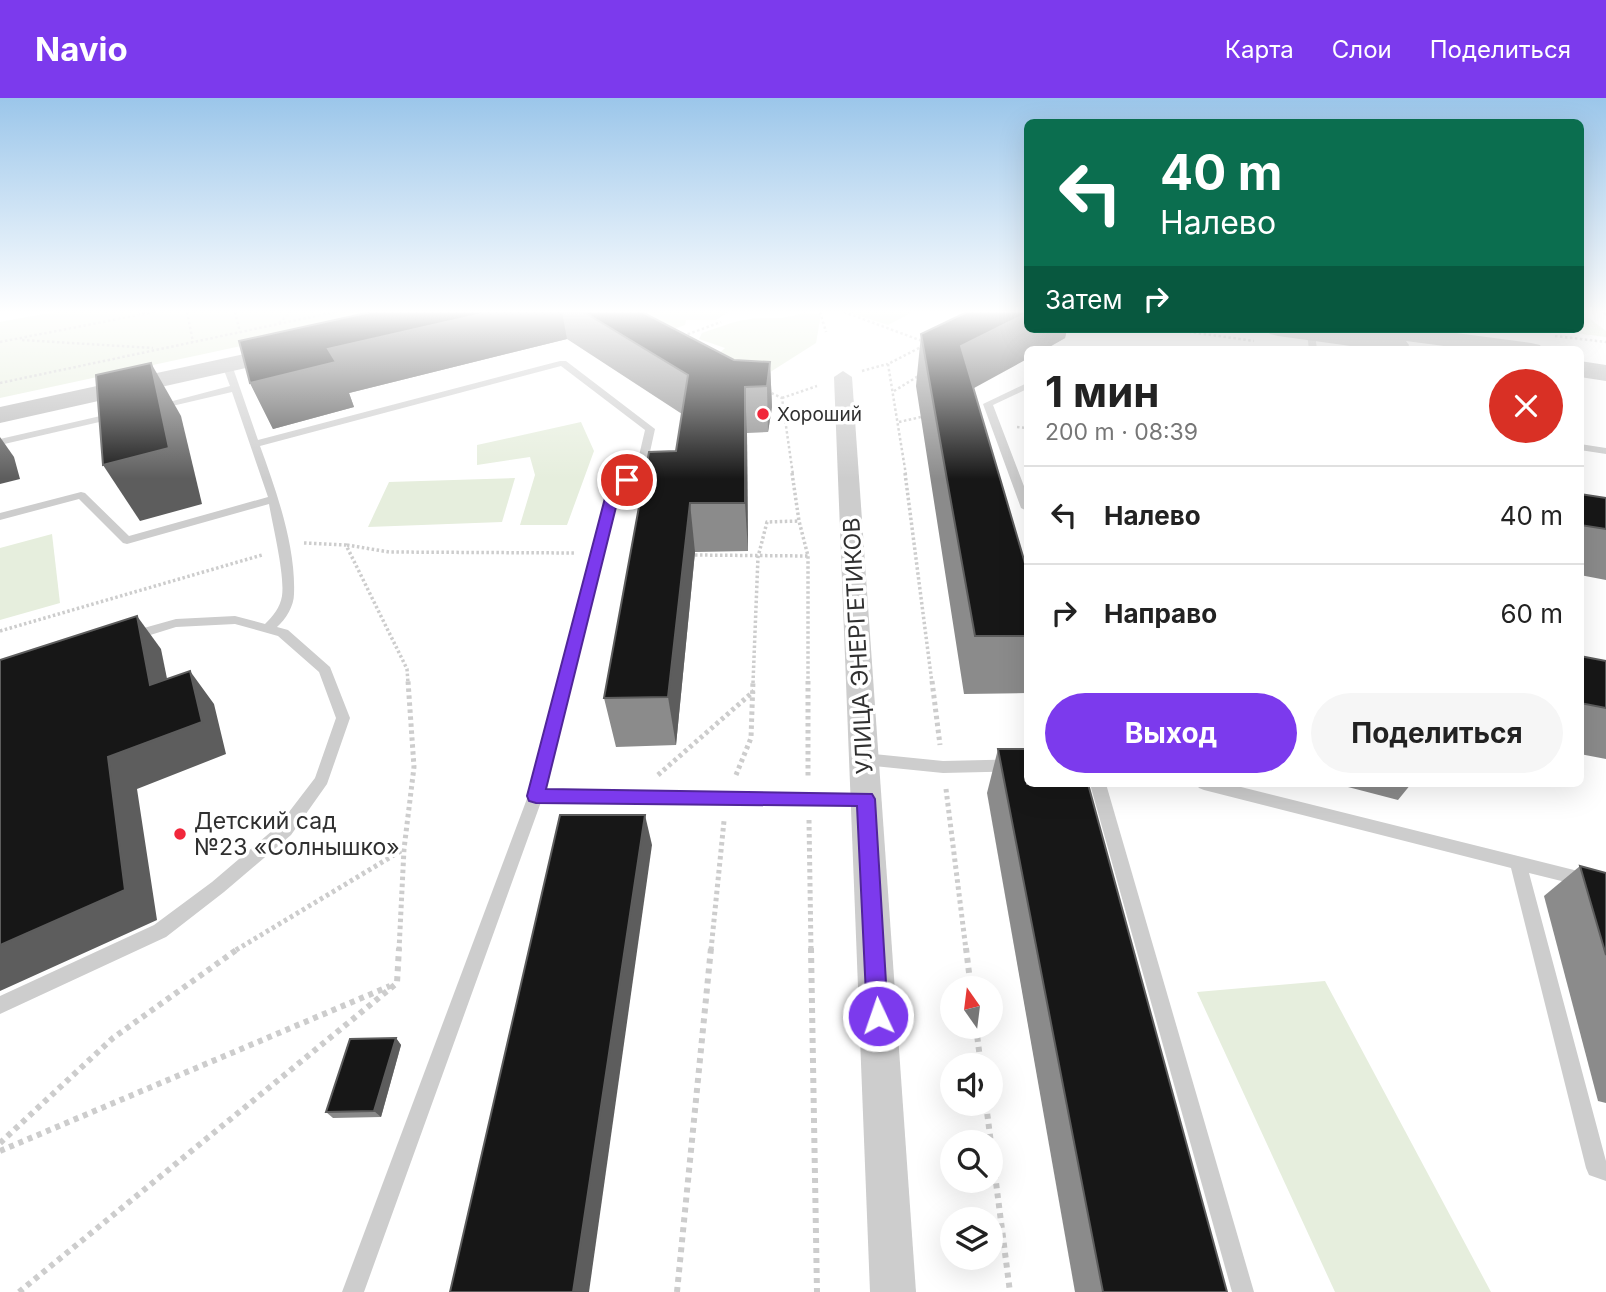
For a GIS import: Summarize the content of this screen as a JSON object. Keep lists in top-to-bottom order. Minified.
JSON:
{"streets":{"street":["УЛИЦА ЭНЕРГЕТИКОВ"]},"places":["Хороший","Детский сад №23 «Солнышко»"],"north":"top","page":{"header":"Navio","nav":["Карта","Слои","Поделиться"],"turn":["40 m","Налево"],"then":"Затем","heading":["1 мин","200 m · 08:39"],"list":[{"name":"Налево","value":"40 m"},{"name":"Направо","value":"60 m"}],"buttons":["Выход","Поделиться"]}}
